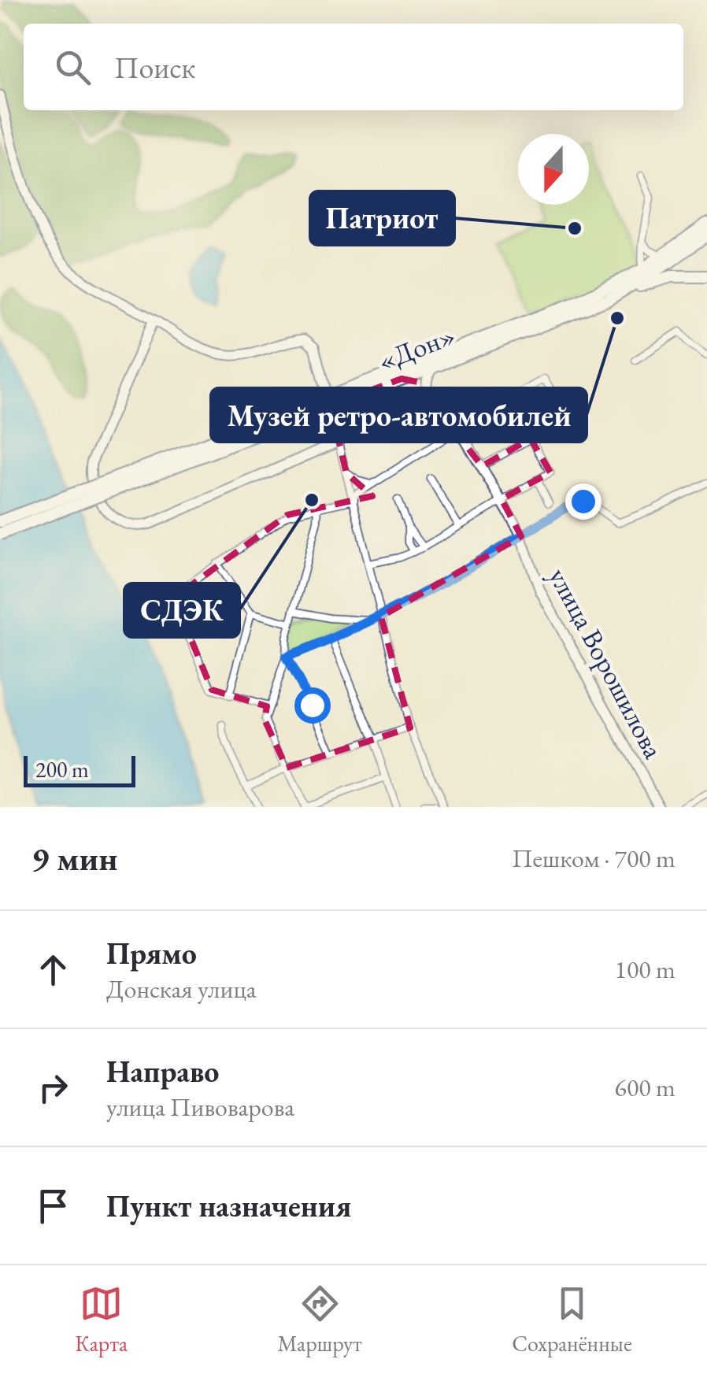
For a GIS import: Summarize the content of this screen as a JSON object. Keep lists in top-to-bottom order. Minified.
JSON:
{"streets":{"highway":["«Дон»"],"main road":["улица Ворошилова"]},"places":["Патриот","Музей ретро-автомобилей","СДЭК"],"scale_bar":"200 m","north":"bottom","page":{"search":"Поиск","scale":"200 m","heading":["9 мин","Пешком · 700 m"],"list":[["Прямо","Донская улица","100 m"],["Направо","улица Пивоварова","600 m"],"Пункт назначения"],"nav":["Карта","Маршрут","Сохранённые"]}}
